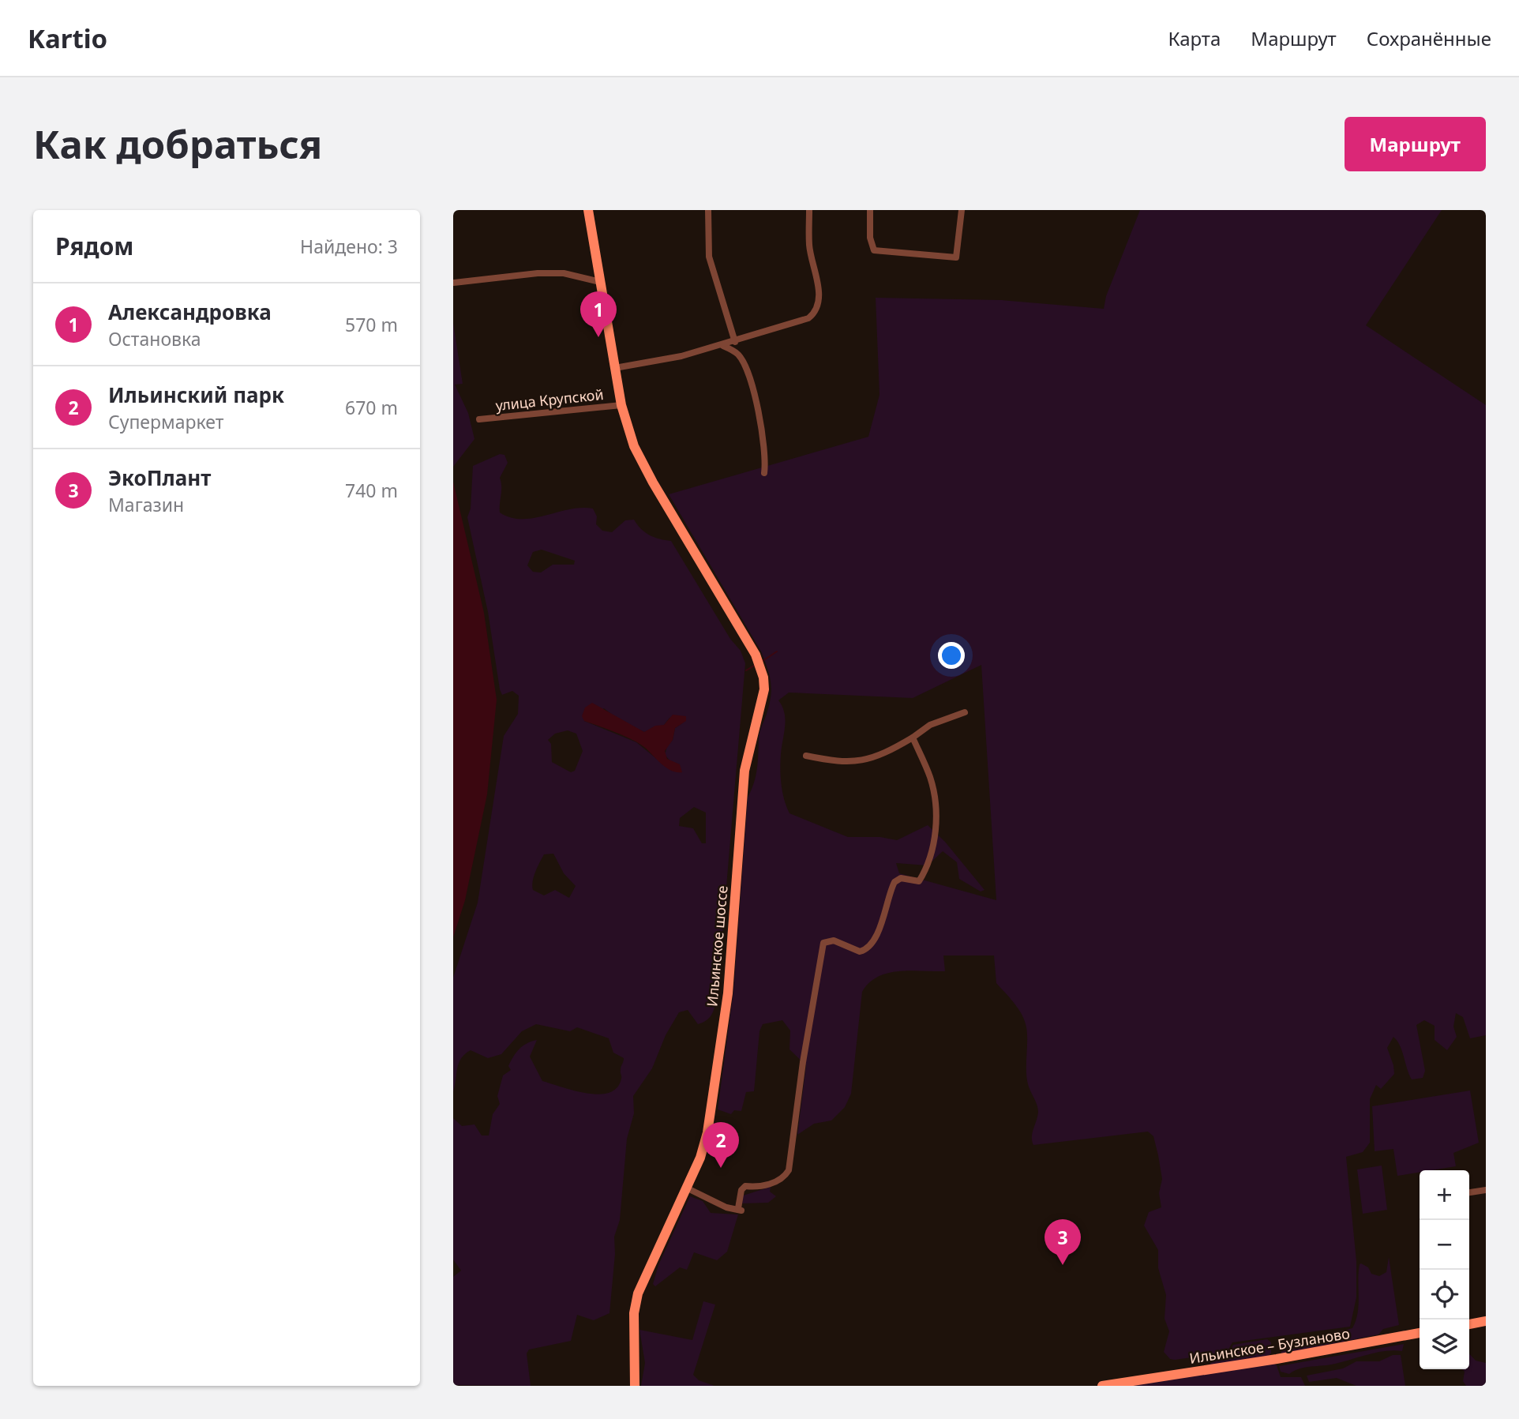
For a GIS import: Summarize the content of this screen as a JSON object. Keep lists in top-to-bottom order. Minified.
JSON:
{"streets":{"main road":["Ильинское шоссе","Ильинское – Бузланово"],"street":["улица Крупской"]},"crossings":[["улица Крупской","Ильинское шоссе"]],"page":{"header":"Kartio","nav":["Карта","Маршрут","Сохранённые"],"buttons":"Маршрут","title":"Как добраться","heading":["Рядом","Найдено: 3"],"list":[{"mark":"1","name":"Александровка","note":"Остановка","value":"570 m"},{"mark":"2","name":"Ильинский парк","note":"Супермаркет","value":"670 m"},{"mark":"3","name":"ЭкоПлант","note":"Магазин","value":"740 m"}],"pins":["1","2","3"],"map_buttons":["+","−"]}}
